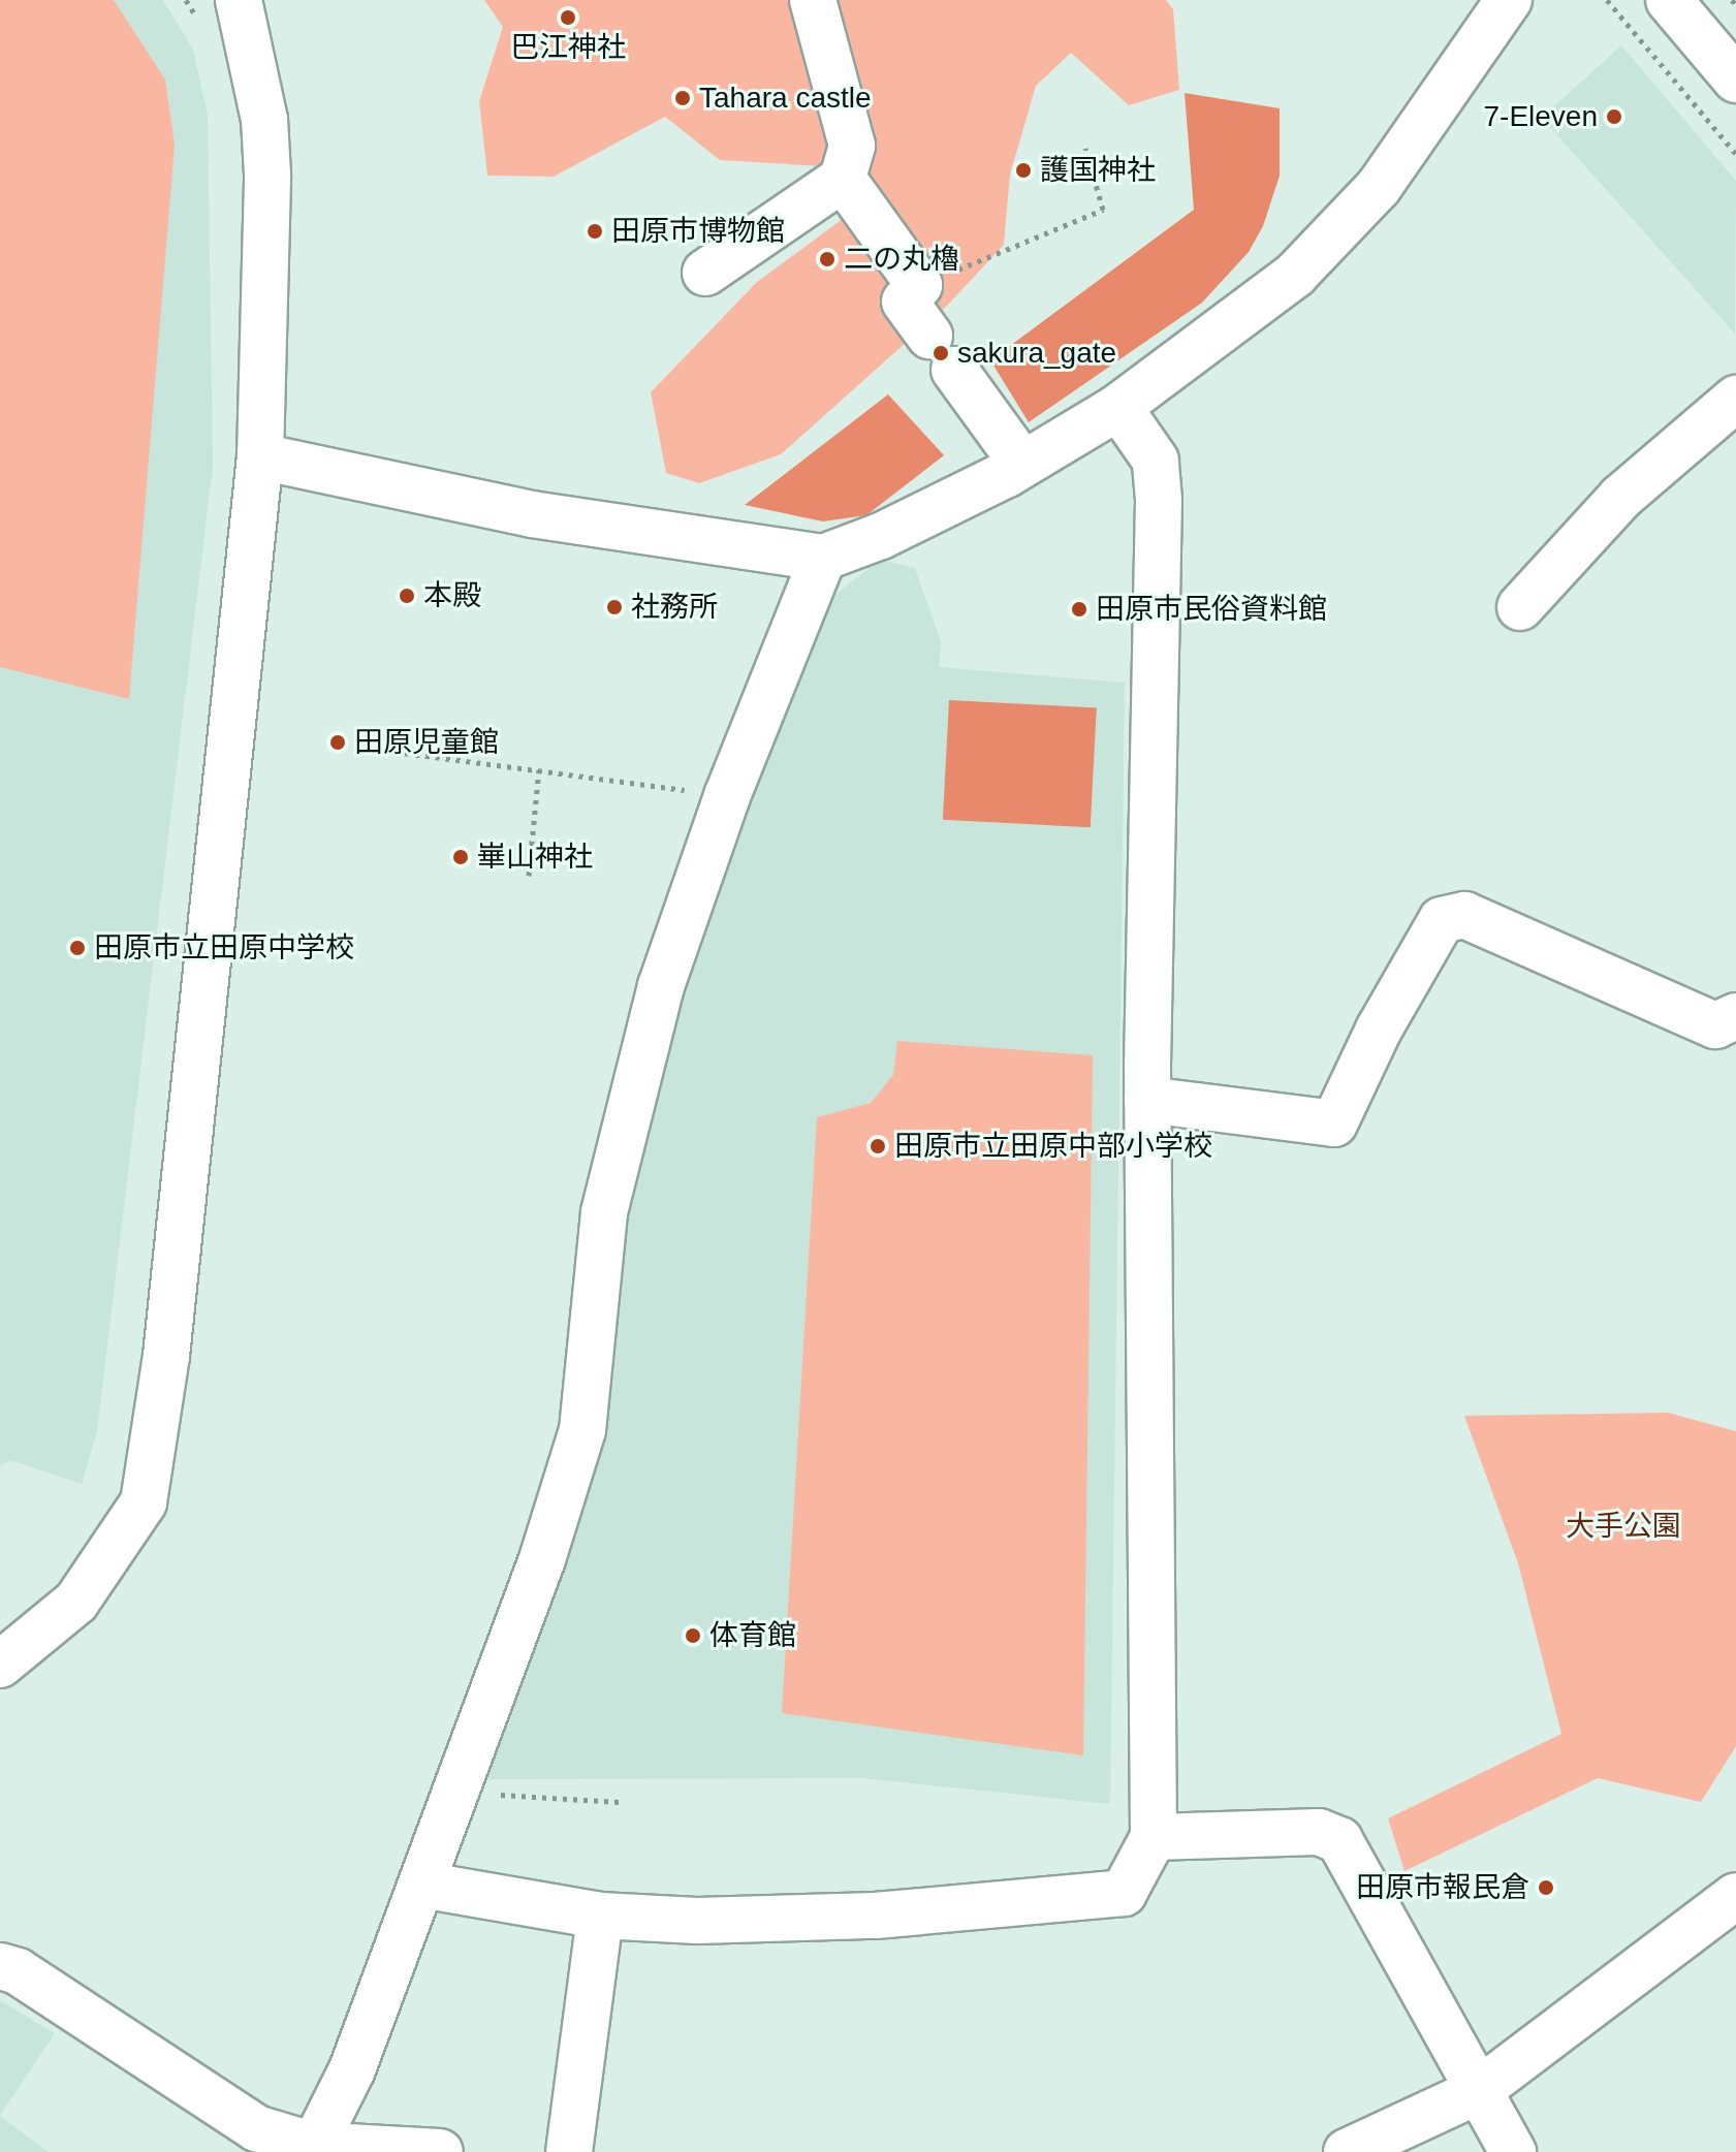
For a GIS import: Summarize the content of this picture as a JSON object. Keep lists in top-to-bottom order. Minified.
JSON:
{"parks":["大手公園"],"places":["巴江神社","Tahara castle","7-Eleven","護国神社","田原市博物館","二の丸櫓","sakura_gate","本殿","社務所","田原市民俗資料館","田原児童館","崋山神社","田原市立田原中学校","田原市立田原中部小学校","体育館","田原市報民倉"]}
